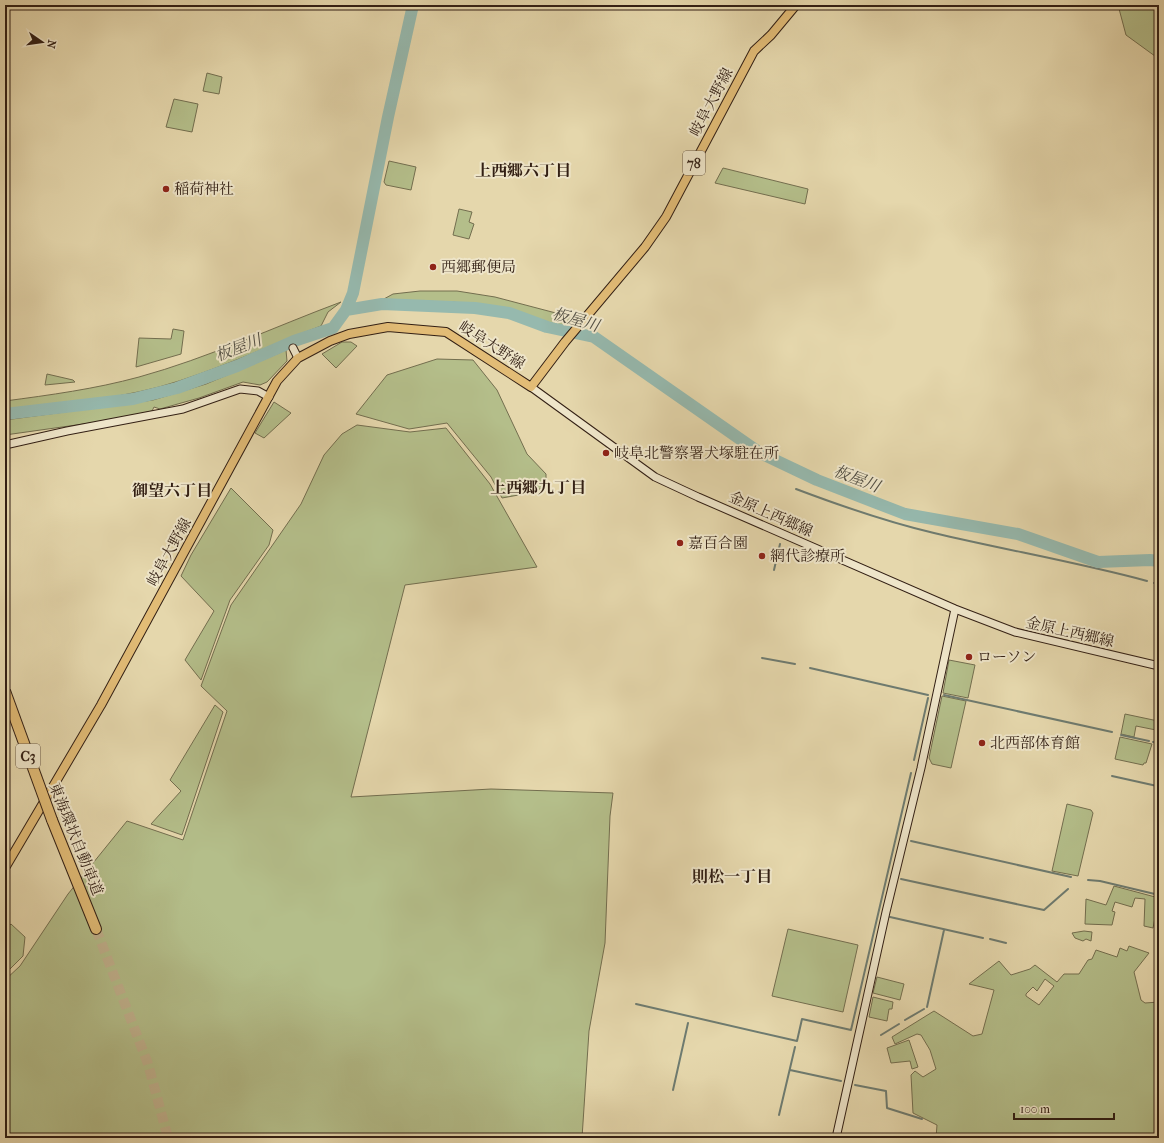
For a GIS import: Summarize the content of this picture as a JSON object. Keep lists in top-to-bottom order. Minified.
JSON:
{"streets":{"highway":["C3","東海環状自動車道"],"main road":["岐阜大野線","78"],"street":["金原上西郷線"]},"crossings":[["岐阜大野線","金原上西郷線"]],"districts":["上西郷六丁目","上西郷九丁目","御望六丁目","則松一丁目"],"water":["板屋川"],"places":["稲荷神社","西郷郵便局","岐阜北警察署犬塚駐在所","嘉百合園","網代診療所","ローソン","北西部体育館"],"scale_bar":"100 m","north":"right"}
